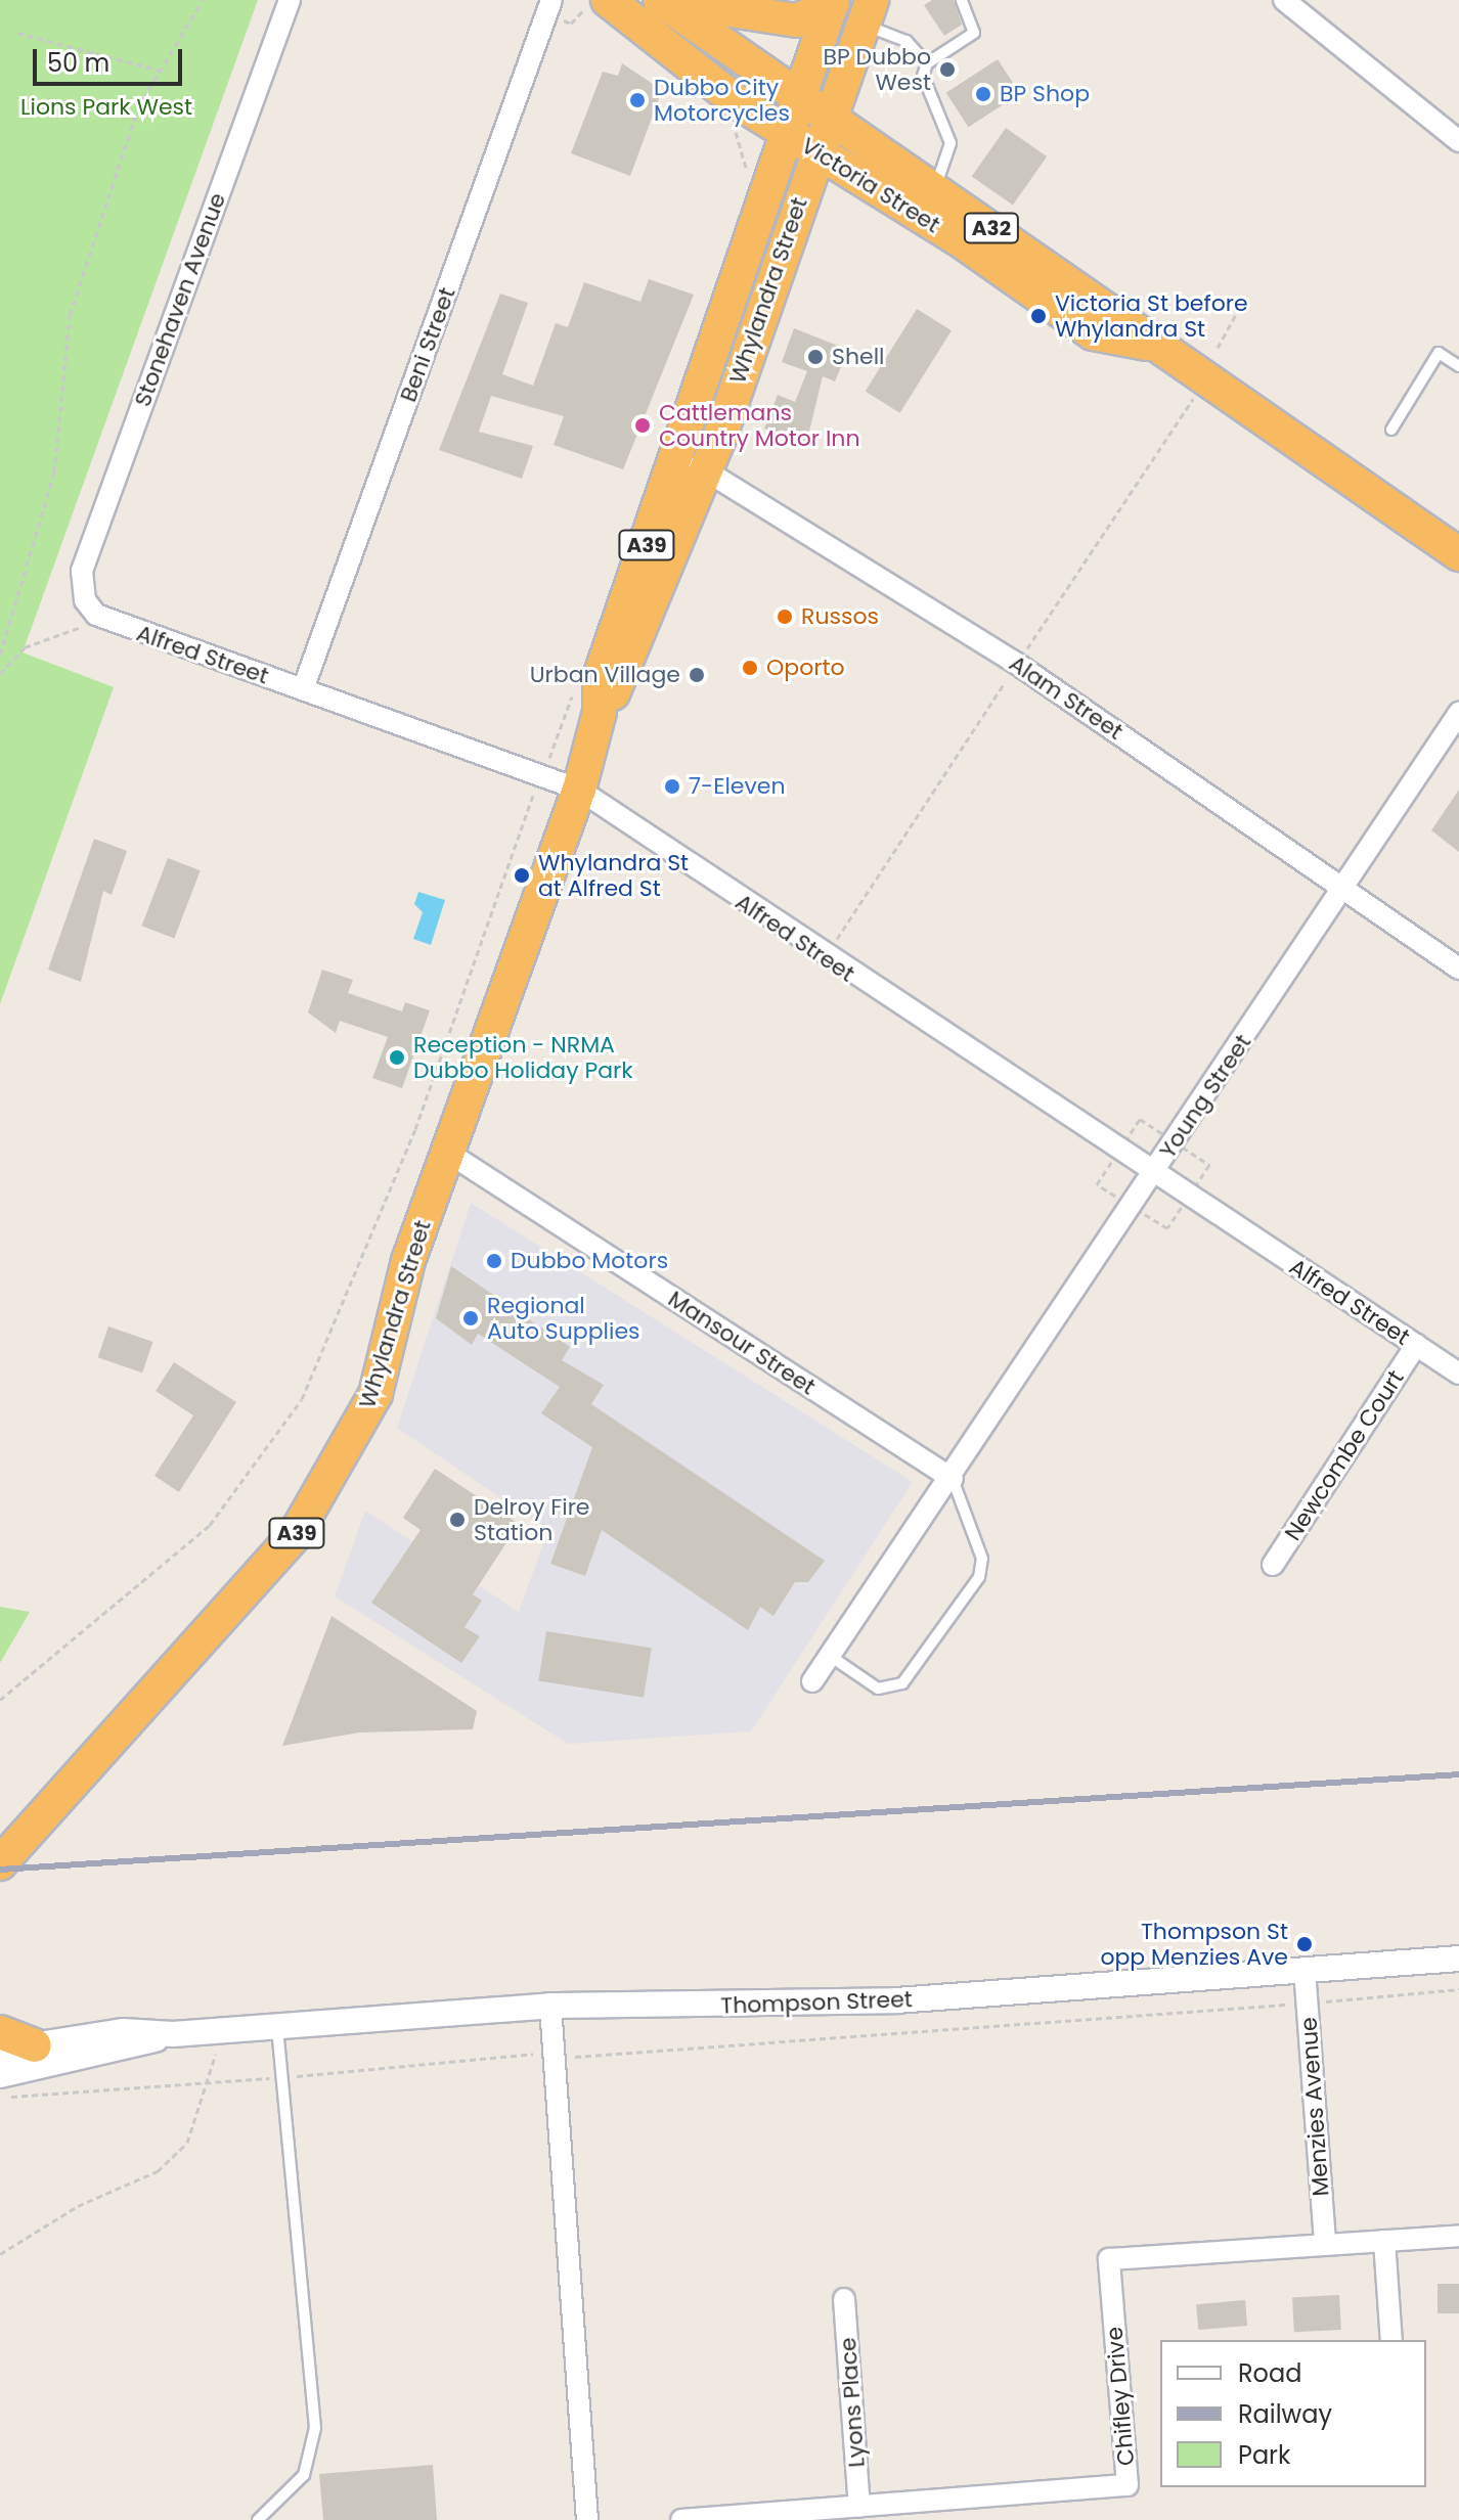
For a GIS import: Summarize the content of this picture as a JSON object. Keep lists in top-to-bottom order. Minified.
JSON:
{"streets":{"highway":["Victoria Street","A32","Whylandra Street","A39"],"street":["Stonehaven Avenue","Beni Street","Alfred Street","Alam Street","Young Street","Mansour Street","Newcombe Court","Thompson Street","Menzies Avenue","Chifley Drive","Lyons Place"]},"crossings":[["Victoria Street","Whylandra Street"],["Whylandra Street","Alfred Street"],["Whylandra Street","Alam Street"],["Whylandra Street","Mansour Street"],["Stonehaven Avenue","Alfred Street"],["Beni Street","Alfred Street"],["Alfred Street","Young Street"],["Alfred Street","Newcombe Court"],["Alam Street","Young Street"],["Young Street","Mansour Street"],["Thompson Street","Menzies Avenue"],["Menzies Avenue","Chifley Drive"],["Chifley Drive","Lyons Place"]],"parks":["Lions Park West"],"places":["BP Dubbo West","BP Shop","Dubbo City Motorcycles","Victoria St before Whylandra St","Shell","Cattlemans Country Motor Inn","Russos","Oporto","Urban Village","7-Eleven","Whylandra St at Alfred St","Reception - NRMA Dubbo Holiday Park","Dubbo Motors","Regional Auto Supplies","Delroy Fire Station","Thompson St opp Menzies Ave"],"legend":["Road","Railway","Park"],"scale_bar":"50 m"}
